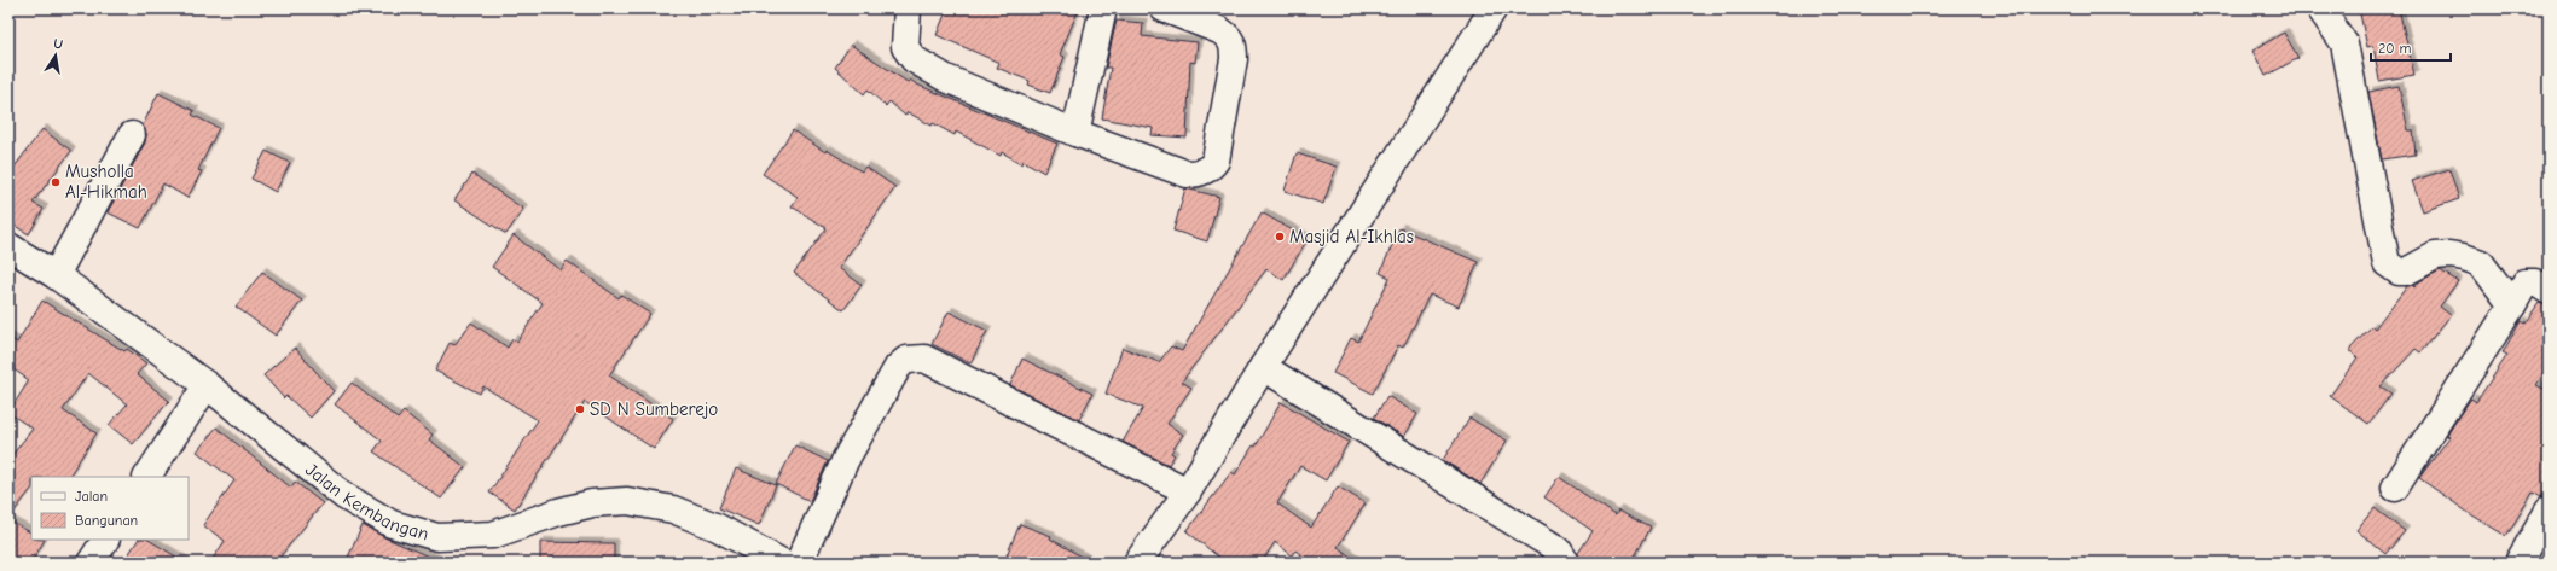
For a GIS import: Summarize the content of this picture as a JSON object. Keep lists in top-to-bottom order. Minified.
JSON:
{"streets":{"street":["Jalan Kembangan"]},"places":["Musholla Al-Hikmah","Masjid Al-Ikhlas","SD N Sumberejo"],"legend":["Jalan","Bangunan"],"scale_bar":"20 m","north":"top"}
